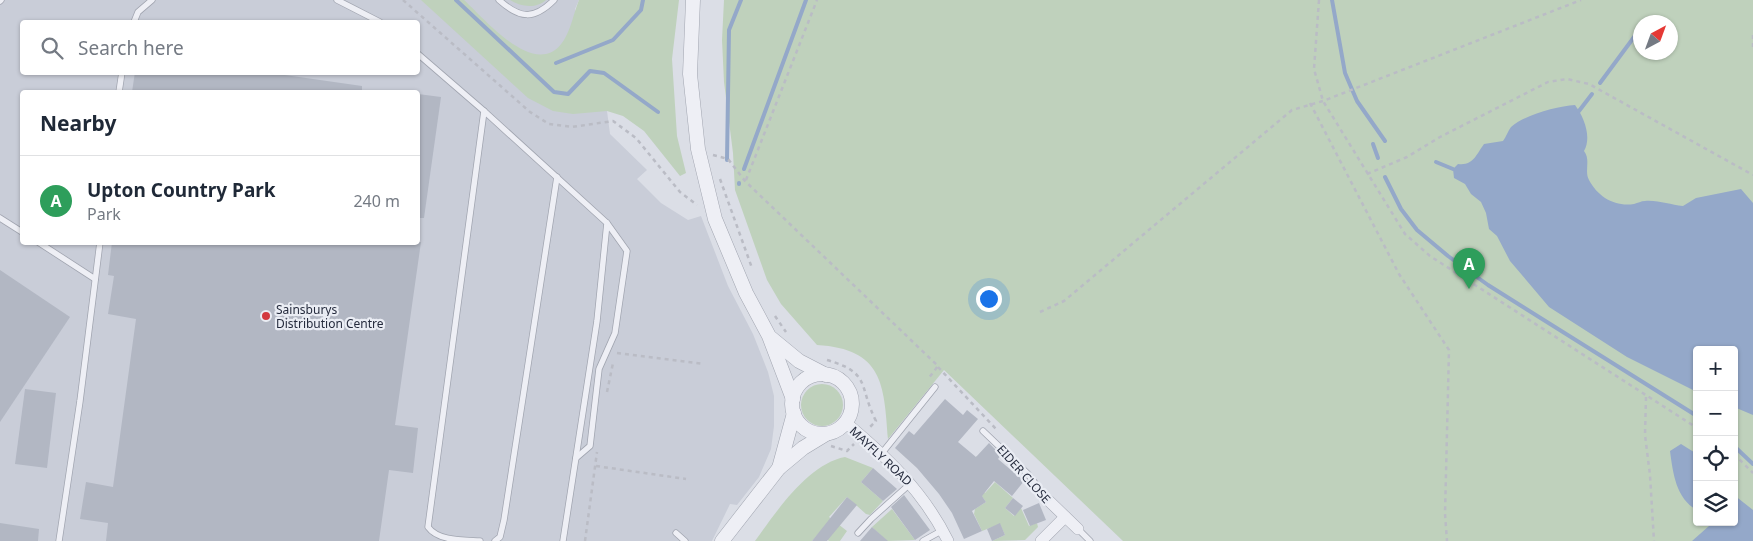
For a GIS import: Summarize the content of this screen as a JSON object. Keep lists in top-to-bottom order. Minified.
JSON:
{"streets":{"street":["MAYFLY ROAD","EIDER CLOSE"]},"places":["Sainsburys Distribution Centre"],"north":"top right","page":{"search":"Search here","heading":"Nearby","list":[{"mark":"A","name":"Upton Country Park","note":"Park","value":"240 m"}],"pins":"A","map_buttons":["+","−"]}}
